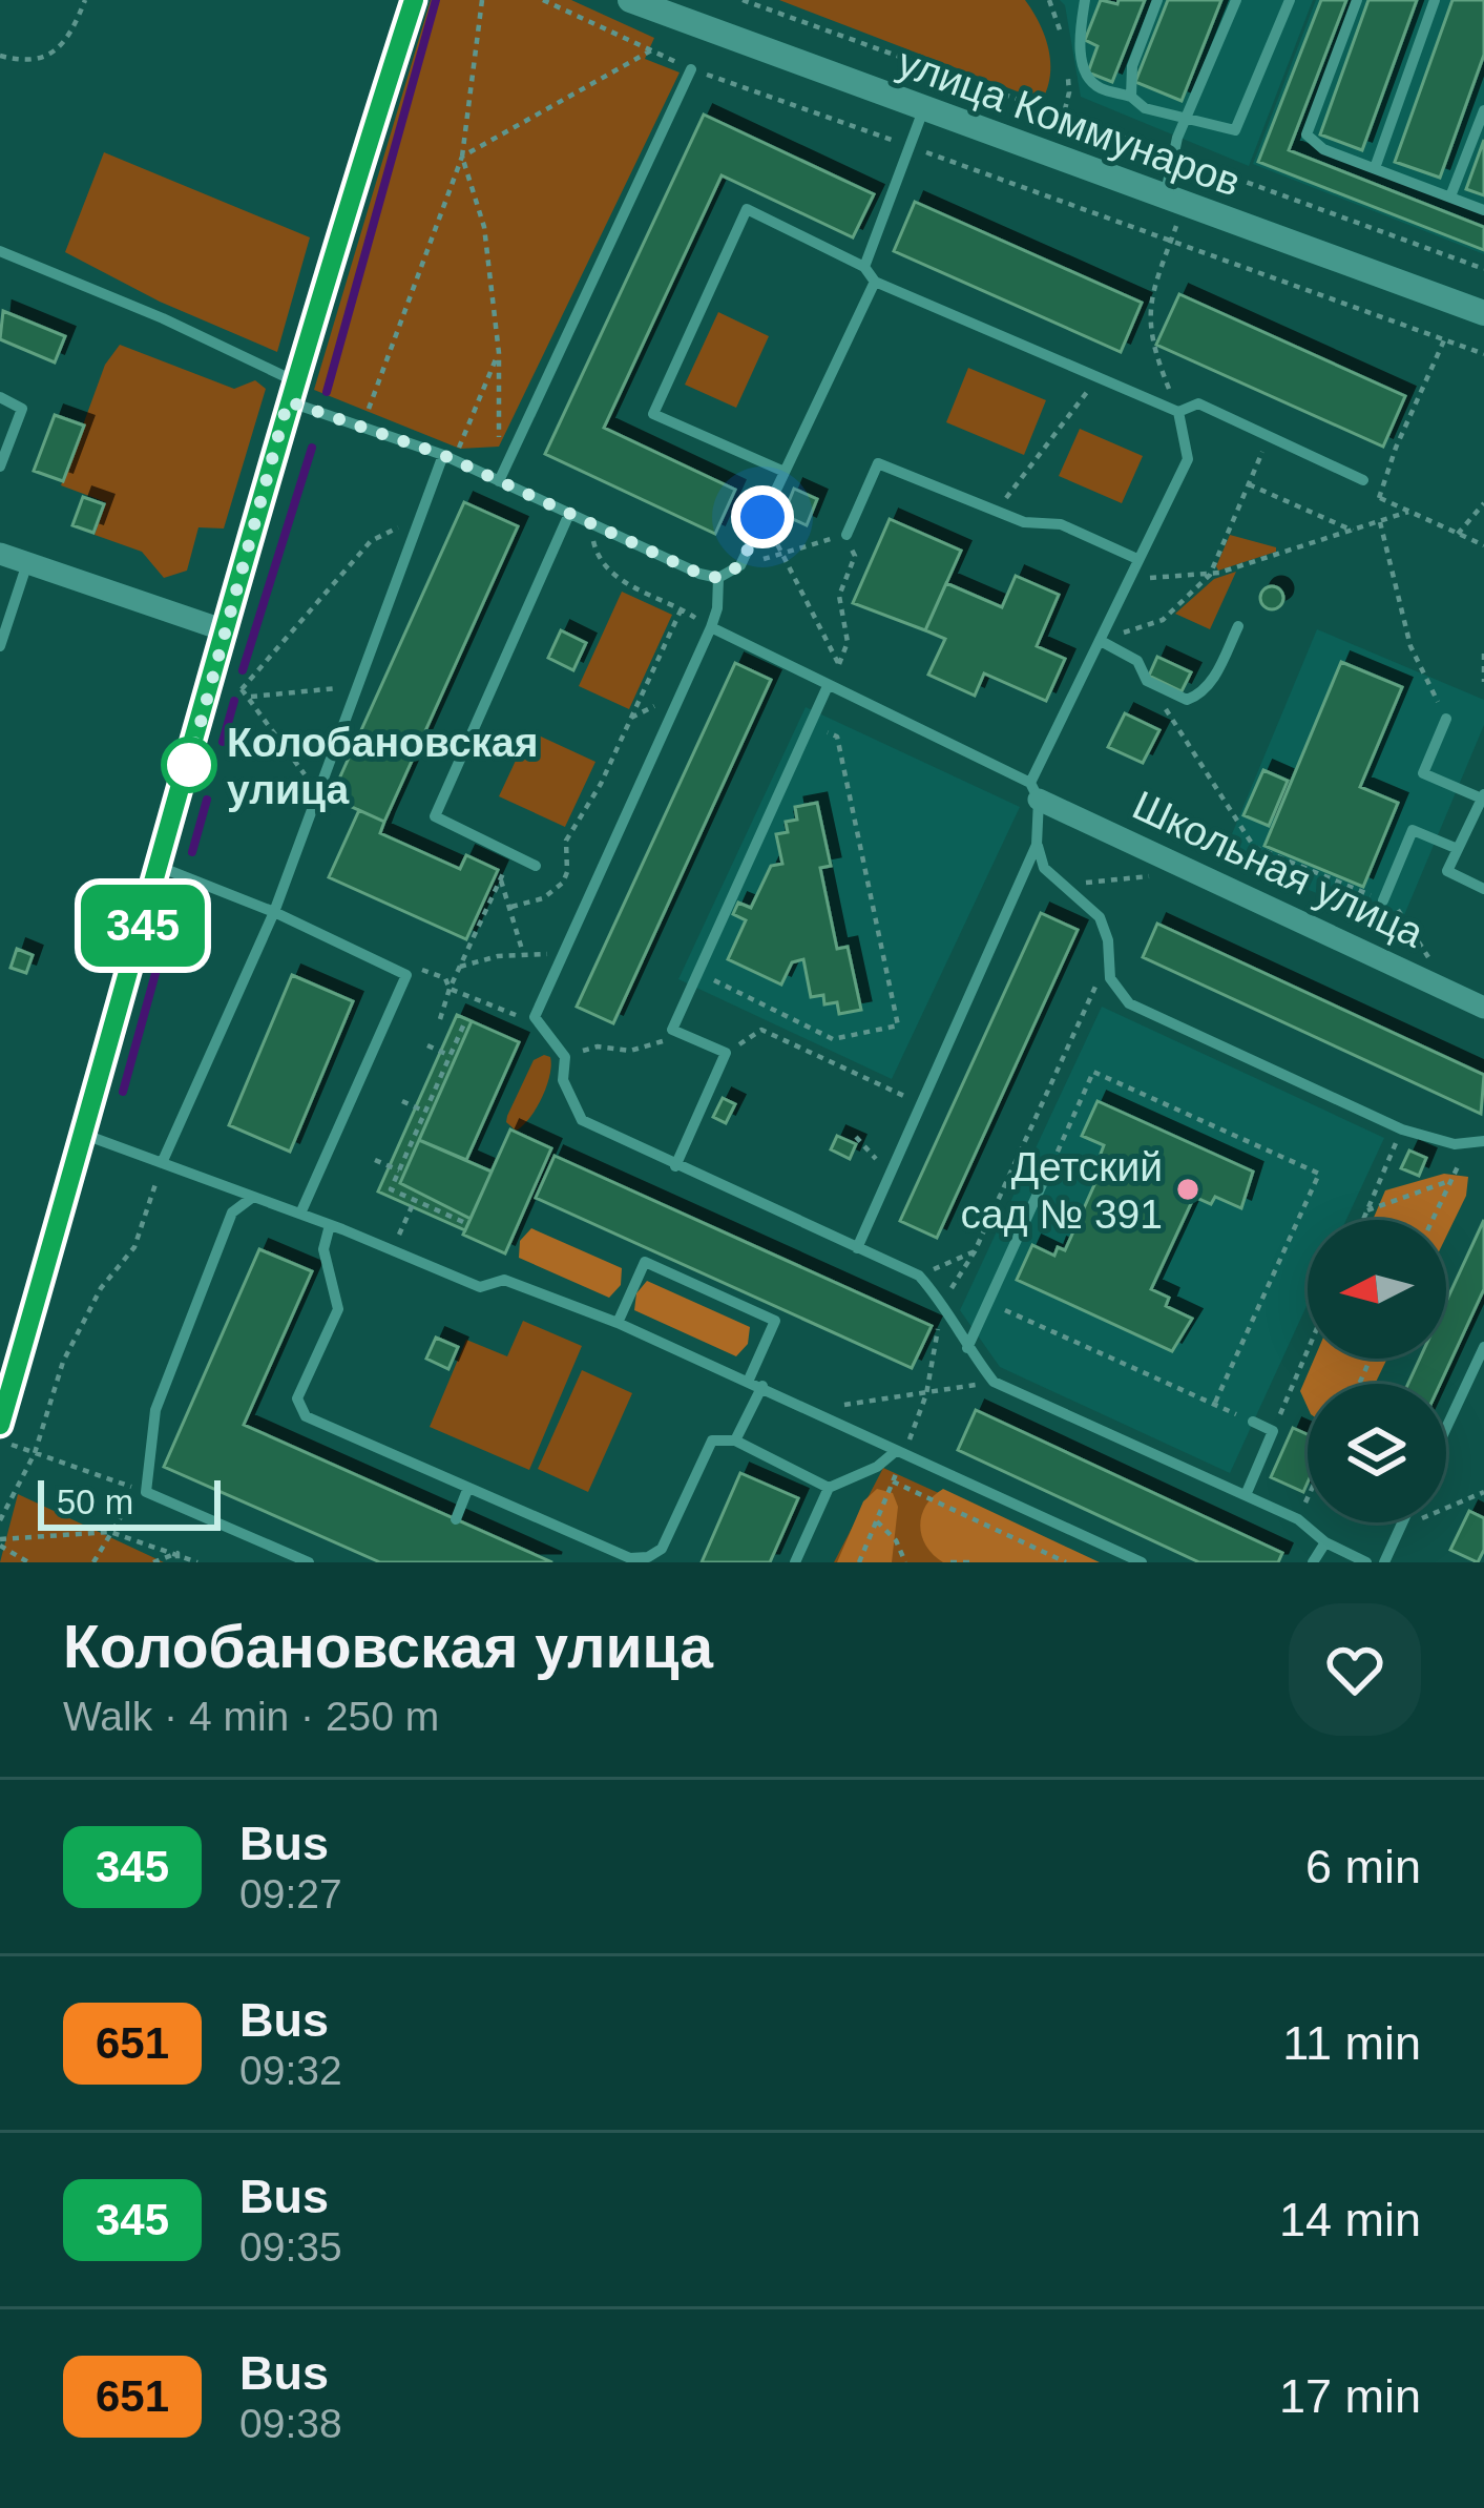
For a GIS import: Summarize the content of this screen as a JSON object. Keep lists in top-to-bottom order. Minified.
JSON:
{"streets":{"street":["улица Коммунаров","Школьная улица"]},"places":["Колобановская улица","Детский сад № 391"],"lines":["bus line 345"],"scale_bar":"50 m","north":"left","page":{"on_map":"345","scale":"50 m","heading":["Колобановская улица","Walk · 4 min · 250 m"],"list":[{"mark":"345","name":"Bus","note":"09:27","value":"6 min"},{"mark":"651","name":"Bus","note":"09:32","value":"11 min"},{"mark":"345","name":"Bus","note":"09:35","value":"14 min"},{"mark":"651","name":"Bus","note":"09:38","value":"17 min"}]}}
